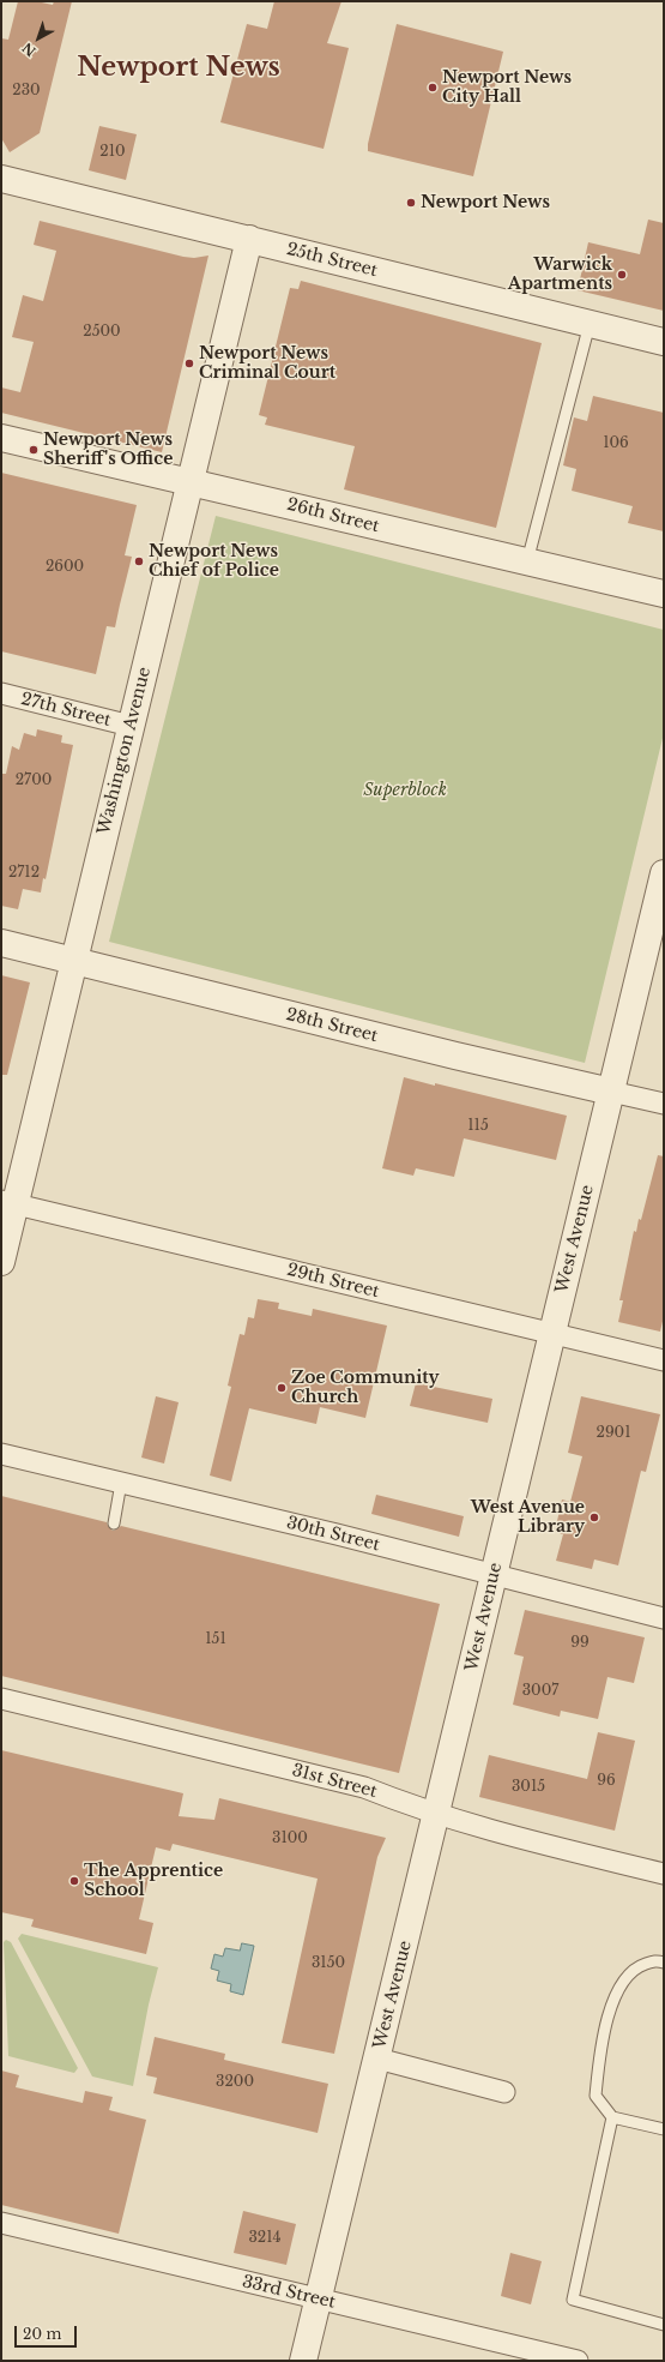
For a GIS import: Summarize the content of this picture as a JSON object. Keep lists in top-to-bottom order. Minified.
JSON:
{"streets":{"street":["25th Street","26th Street","27th Street","Washington Avenue","28th Street","West Avenue","29th Street","30th Street","31st Street","33rd Street"]},"crossings":[["25th Street","Washington Avenue"],["26th Street","Washington Avenue"],["27th Street","Washington Avenue"],["Washington Avenue","28th Street"],["Washington Avenue","29th Street"],["28th Street","West Avenue"],["West Avenue","29th Street"],["West Avenue","30th Street"],["West Avenue","31st Street"],["West Avenue","33rd Street"]],"districts":["Newport News"],"parks":["Superblock"],"places":["Newport News City Hall","Newport News","Warwick Apartments","Newport News Criminal Court","Newport News Sheriff's Office","Newport News Chief of Police","Zoe Community Church","West Avenue Library","The Apprentice School"],"house_numbers":["230","210","2500","106","2600","2700","2712","115","2901","151","99","3007","96","3015","3100","3150","3200","3214"],"scale_bar":"20 m","north":"bottom left"}
